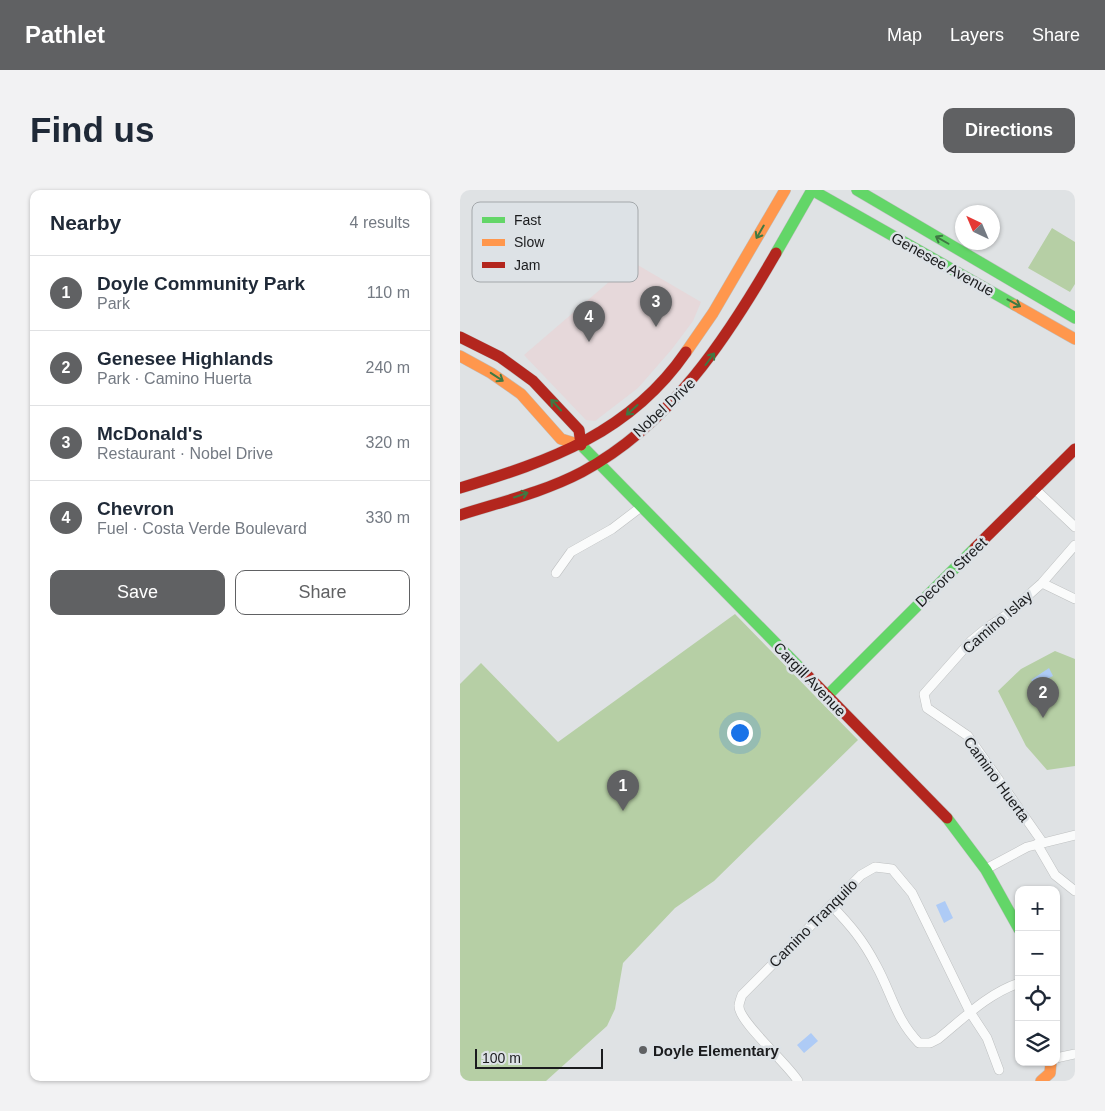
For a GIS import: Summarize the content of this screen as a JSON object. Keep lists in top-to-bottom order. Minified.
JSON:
{"streets":{"main road":["Genesee Avenue","Nobel Drive","Decoro Street","Cargill Avenue"],"street":["Camino Islay","Camino Huerta","Camino Tranquilo"]},"crossings":[["Genesee Avenue","Nobel Drive"],["Nobel Drive","Cargill Avenue"],["Decoro Street","Cargill Avenue"],["Camino Islay","Camino Huerta"]],"places":["Doyle Elementary"],"legend":["Fast","Slow","Jam"],"scale_bar":"100 m","north":"top left","page":{"header":"Pathlet","nav":["Map","Layers","Share"],"buttons":["Directions",["Save","Share"]],"title":"Find us","heading":["Nearby","4 results"],"list":[{"mark":"1","name":"Doyle Community Park","note":"Park","value":"110 m"},{"mark":"2","name":"Genesee Highlands","note":"Park · Camino Huerta","value":"240 m"},{"mark":"3","name":"McDonald's","note":"Restaurant · Nobel Drive","value":"320 m"},{"mark":"4","name":"Chevron","note":"Fuel · Costa Verde Boulevard","value":"330 m"}],"pins":["3","4","2","1"],"map_buttons":["+","−"],"scale":"100 m"}}
